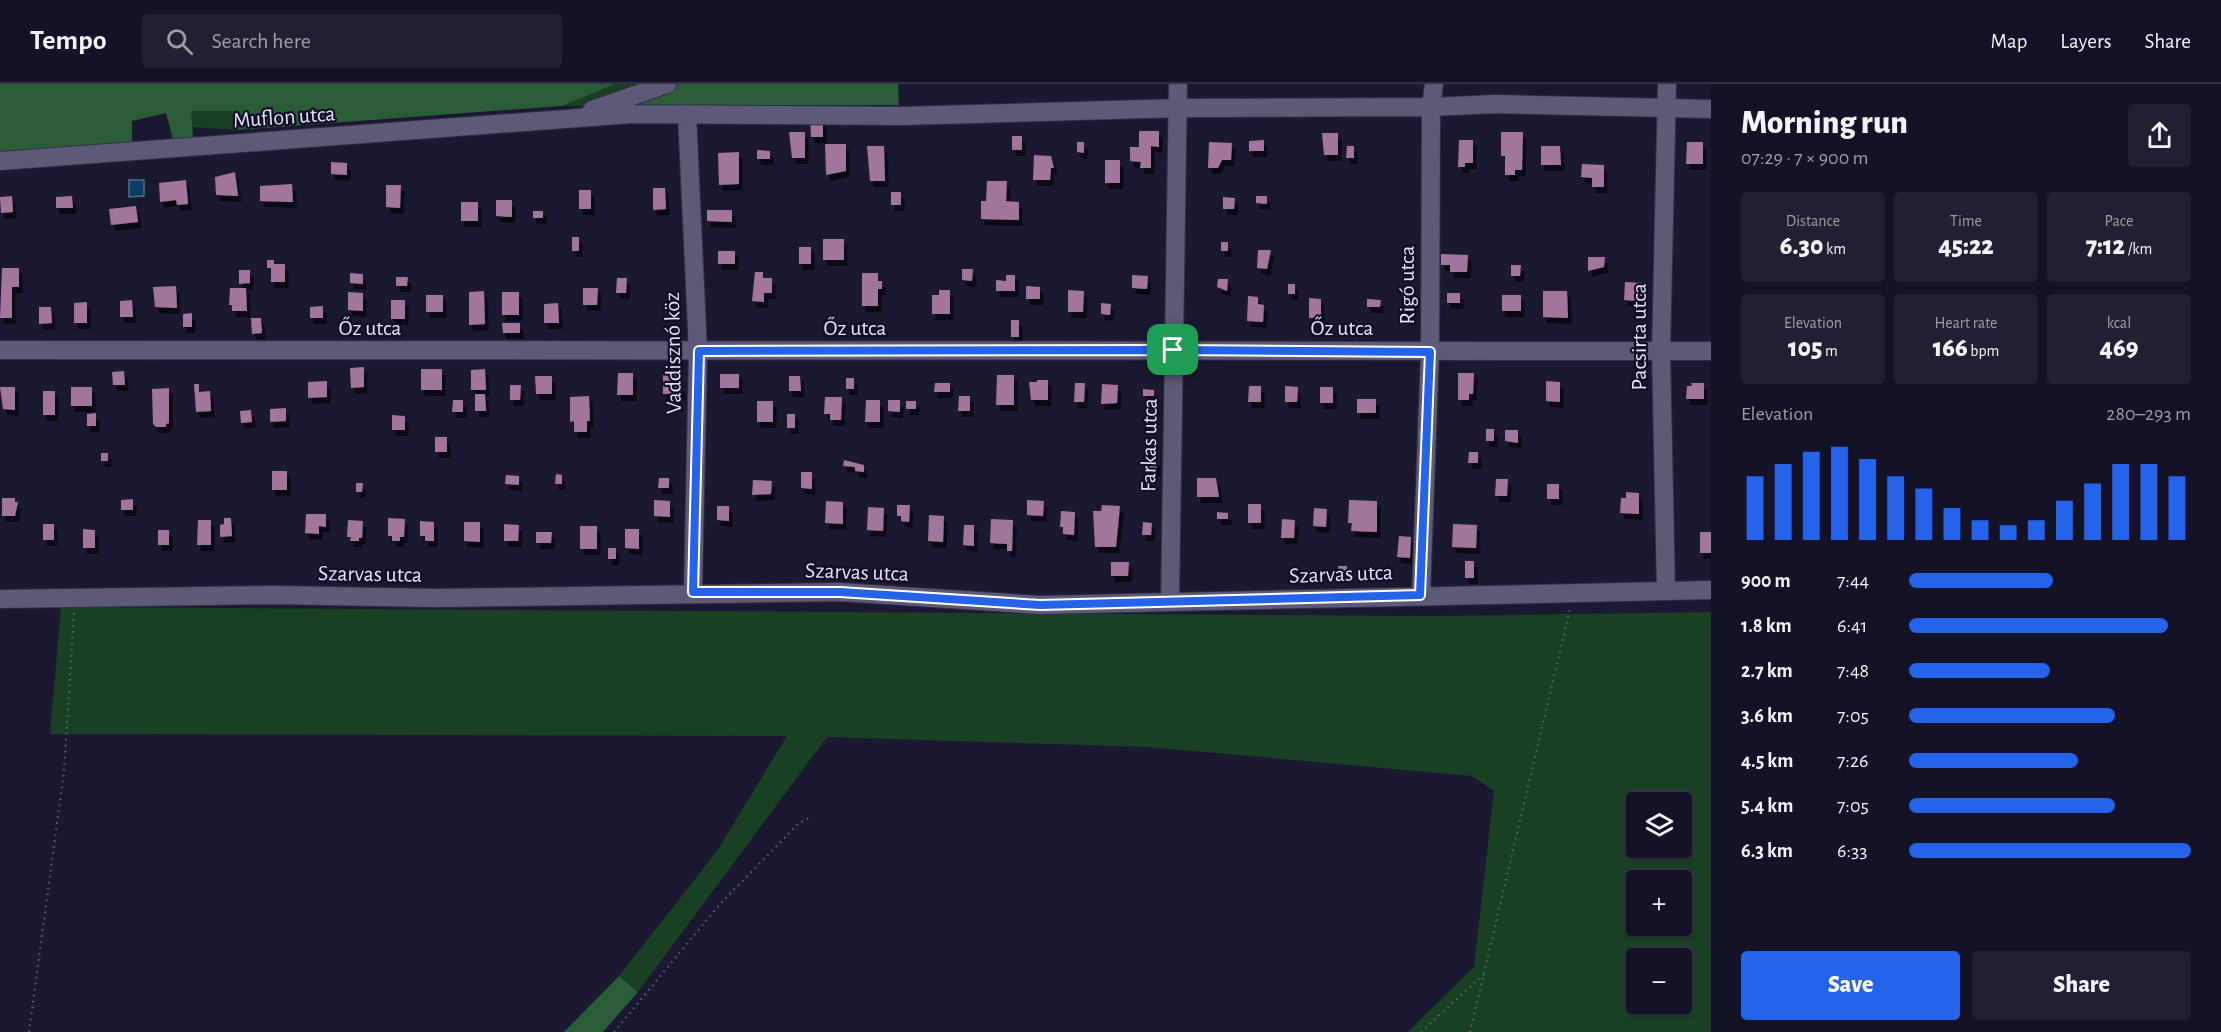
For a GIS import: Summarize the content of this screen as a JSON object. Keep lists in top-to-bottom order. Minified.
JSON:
{"streets":{"street":["Muflon utca","Rigó utca","Őz utca","Pacsirta utca","Vaddisznó köz","Farkas utca","Szarvas utca"]},"crossings":[["Muflon utca","Rigó utca"],["Muflon utca","Pacsirta utca"],["Muflon utca","Vaddisznó köz"],["Muflon utca","Farkas utca"],["Rigó utca","Őz utca"],["Rigó utca","Szarvas utca"],["Őz utca","Pacsirta utca"],["Őz utca","Vaddisznó köz"],["Őz utca","Farkas utca"],["Pacsirta utca","Szarvas utca"],["Vaddisznó köz","Szarvas utca"],["Farkas utca","Szarvas utca"]],"page":{"header":"Tempo","search":"Search here","nav":["Map","Layers","Share"],"heading":["Morning run","07:29 · 7 × 900 m"],"stats":[["Distance","6.30 km"],["Time","45:22"],["Pace","7:12 /km"],["Elevation","105 m"],["Heart rate","166 bpm"],["kcal","469"]],"chart":["Elevation","280–293 m"],"list":[{"name":"900 m","note":"7:44"},{"name":"1.8 km","note":"6:41"},{"name":"2.7 km","note":"7:48"},{"name":"3.6 km","note":"7:05"},{"name":"4.5 km","note":"7:26"},{"name":"5.4 km","note":"7:05"},{"name":"6.3 km","note":"6:33"}],"map_buttons":["+","−"],"buttons":["Save","Share"]}}
